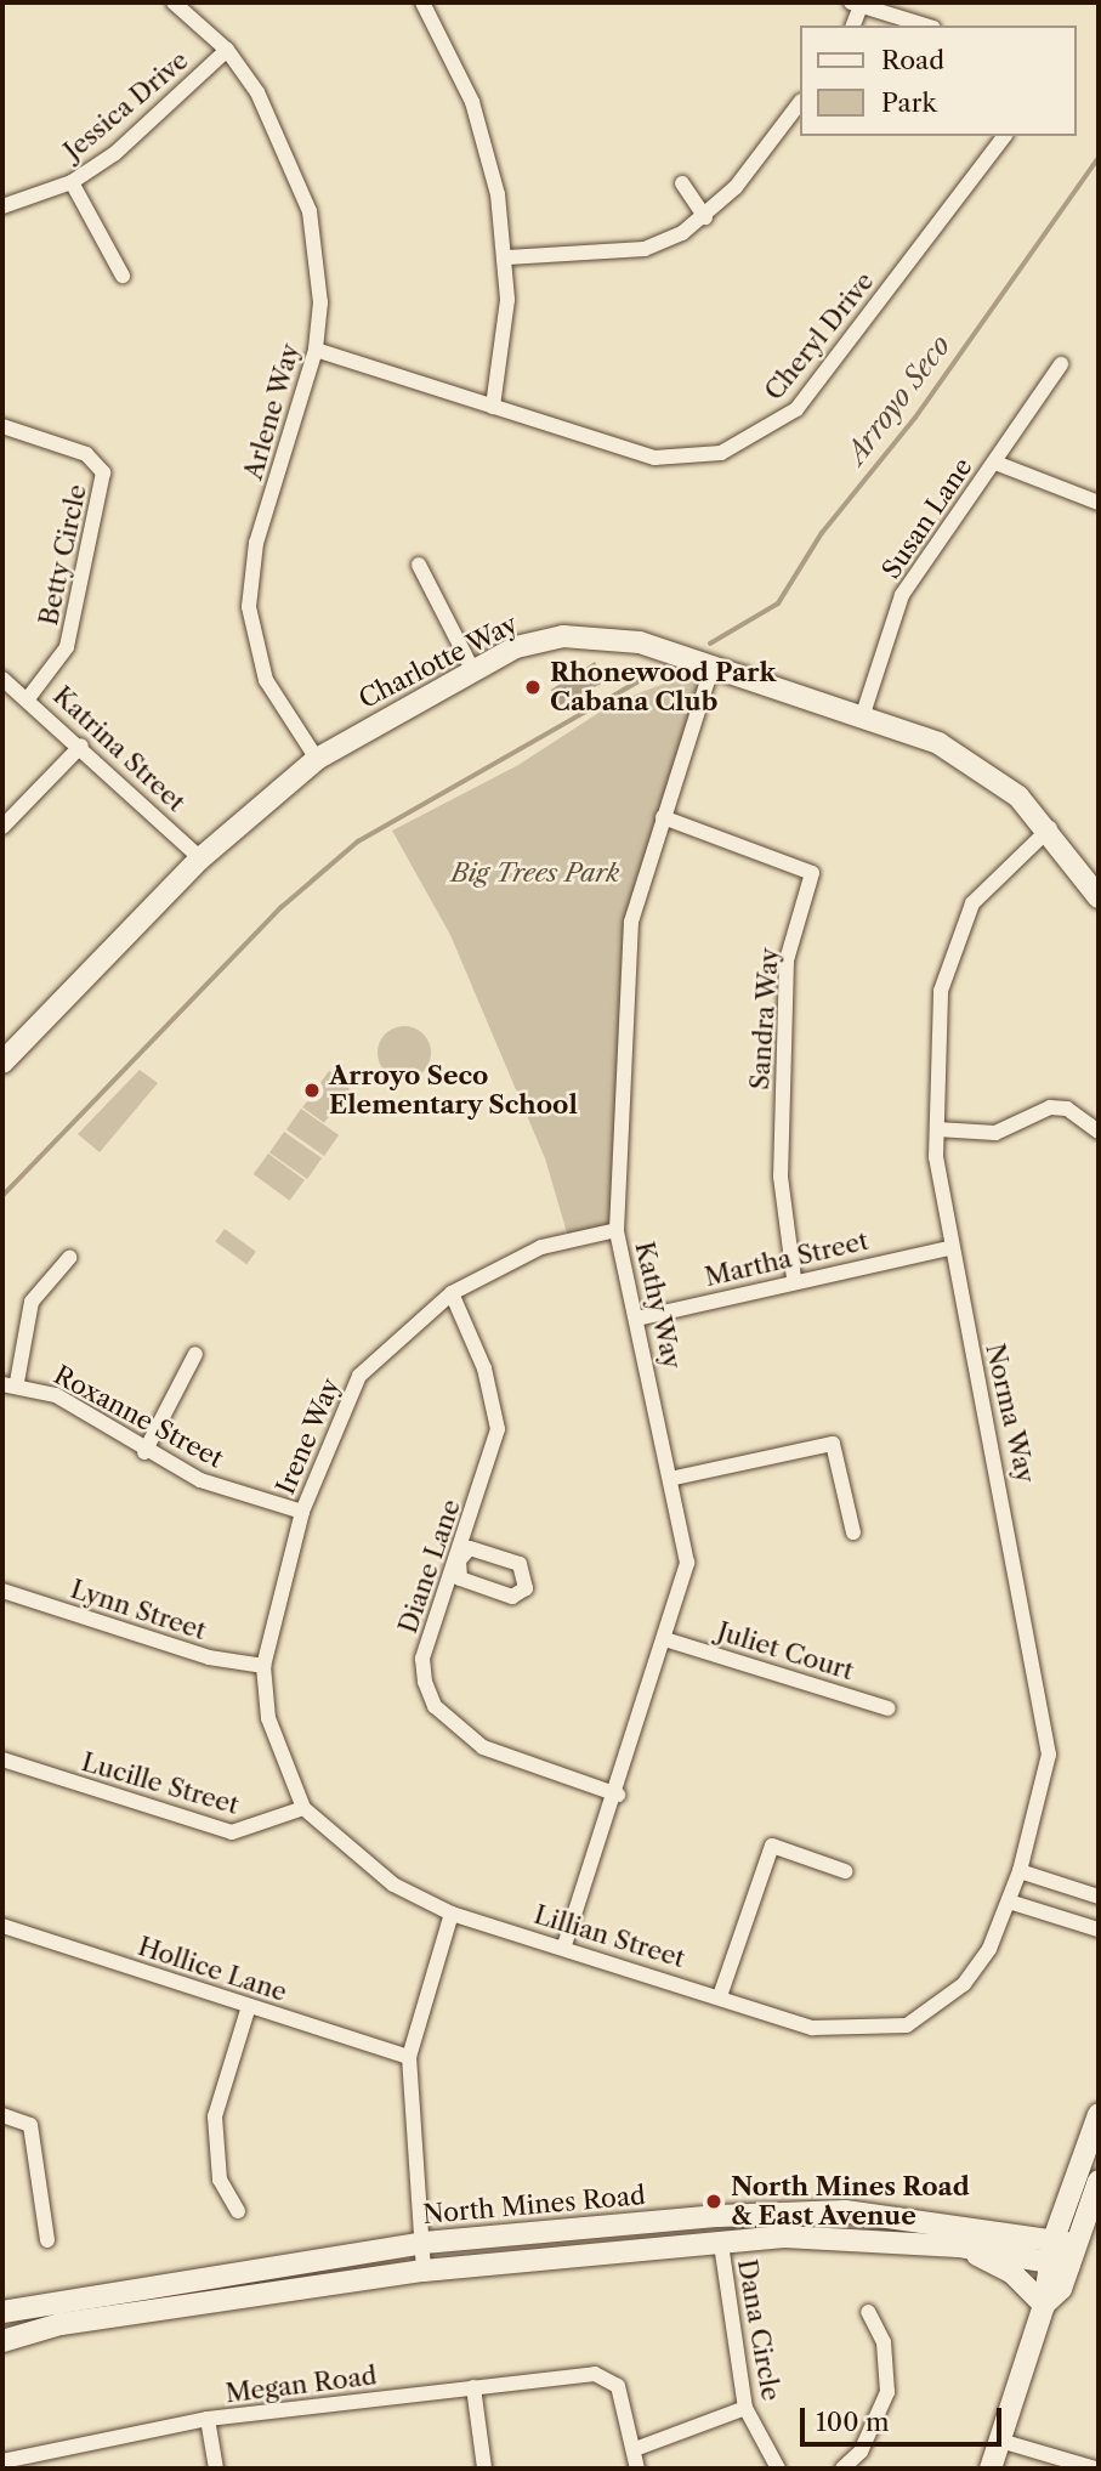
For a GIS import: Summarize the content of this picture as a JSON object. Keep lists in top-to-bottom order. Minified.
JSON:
{"streets":{"main road":["Charlotte Way","North Mines Road"],"street":["Jessica Drive","Cheryl Drive","Arlene Way","Susan Lane","Betty Circle","Katrina Street","Sandra Way","Martha Street","Kathy Way","Norma Way","Roxanne Street","Irene Way","Diane Lane","Lynn Street","Juliet Court","Lucille Street","Lillian Street","Hollice Lane","Dana Circle","Megan Road"]},"crossings":[["Jessica Drive","Arlene Way"],["Cheryl Drive","Arlene Way"],["Arlene Way","Charlotte Way"],["Susan Lane","Charlotte Way"],["Betty Circle","Katrina Street"],["Charlotte Way","Katrina Street"],["Charlotte Way","Kathy Way"],["Charlotte Way","Norma Way"],["Sandra Way","Martha Street"],["Sandra Way","Kathy Way"],["Martha Street","Kathy Way"],["Martha Street","Norma Way"],["Kathy Way","Irene Way"],["Kathy Way","Diane Lane"],["Kathy Way","Juliet Court"],["Kathy Way","Lillian Street"],["Norma Way","Lillian Street"],["Roxanne Street","Irene Way"],["Irene Way","Diane Lane"],["Irene Way","Lynn Street"],["Irene Way","Lucille Street"],["Irene Way","Lillian Street"],["Lucille Street","Lillian Street"],["North Mines Road","Dana Circle"]],"water":["Arroyo Seco"],"parks":["Big Trees Park"],"places":["Rhonewood Park Cabana Club","Arroyo Seco Elementary School","North Mines Road & East Avenue"],"legend":["Road","Park"],"scale_bar":"100 m"}
